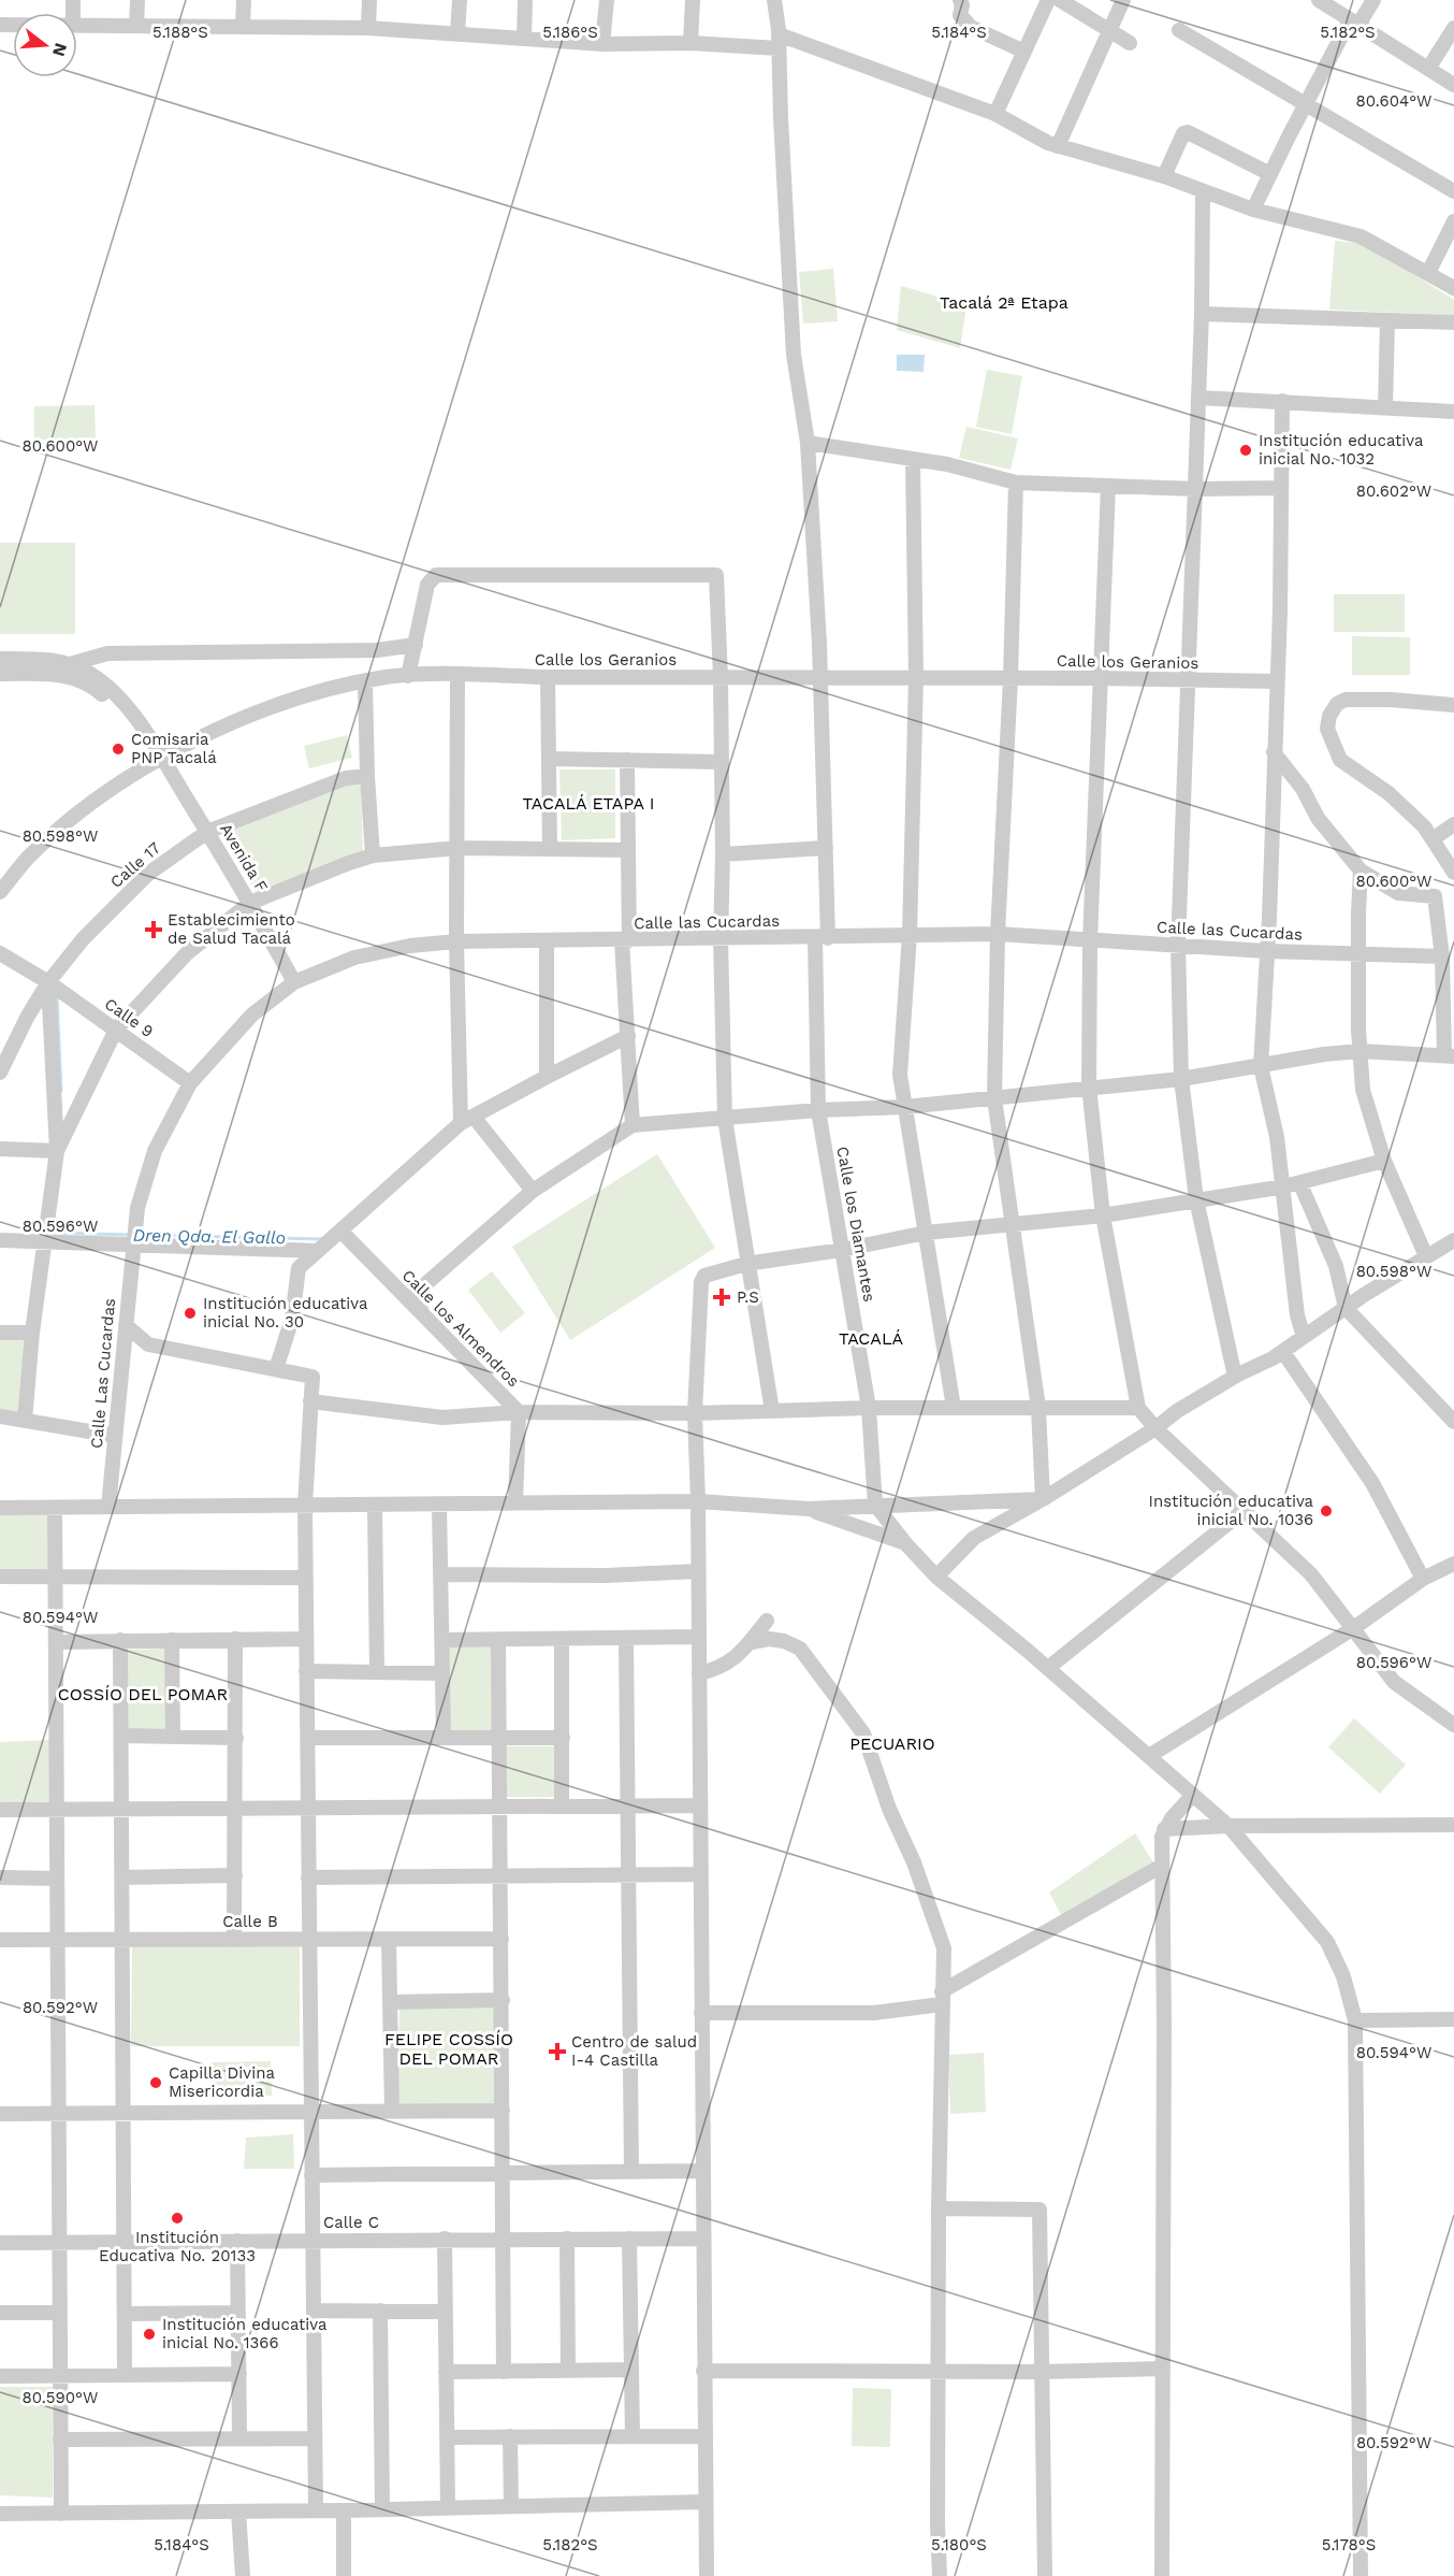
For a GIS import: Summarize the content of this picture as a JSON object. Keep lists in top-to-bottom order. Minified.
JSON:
{"streets":{"street":["Calle los Geranios","Avenida F","Calle 17","Calle las Cucardas","Calle 9","Calle los Diamantes","Calle los Almendros","Calle Las Cucardas","Calle B","Calle C"]},"crossings":[["Calle los Geranios","Avenida F"],["Calle los Geranios","Calle los Diamantes"],["Avenida F","Calle 17"],["Avenida F","Calle las Cucardas"],["Calle 17","Calle 9"],["Calle las Cucardas","Calle 9"],["Calle las Cucardas","Calle los Diamantes"],["Calle las Cucardas","Calle Las Cucardas"]],"districts":["Tacalá 2ª Etapa","TACALÁ ETAPA I","TACALÁ","COSSÍO DEL POMAR","PECUARIO","FELIPE COSSÍO DEL POMAR"],"water":["Dren Qda. El Gallo"],"places":{"other":["Institución educativa inicial No. 1032","Comisaria PNP Tacalá","Institución educativa inicial No. 30","Institución educativa inicial No. 1036","Capilla Divina Misericordia","Institución Educativa No. 20133","Institución educativa inicial No. 1366"],"health":["Establecimiento de Salud Tacalá","P.S","Centro de salud I-4 Castilla"]},"north":"right","coordinates":["5.188°S","5.186°S","5.184°S","5.182°S","80.604°W","80.600°W","80.602°W","80.598°W","80.596°W","80.594°W","80.592°W","80.590°W","5.180°S","5.178°S"]}
